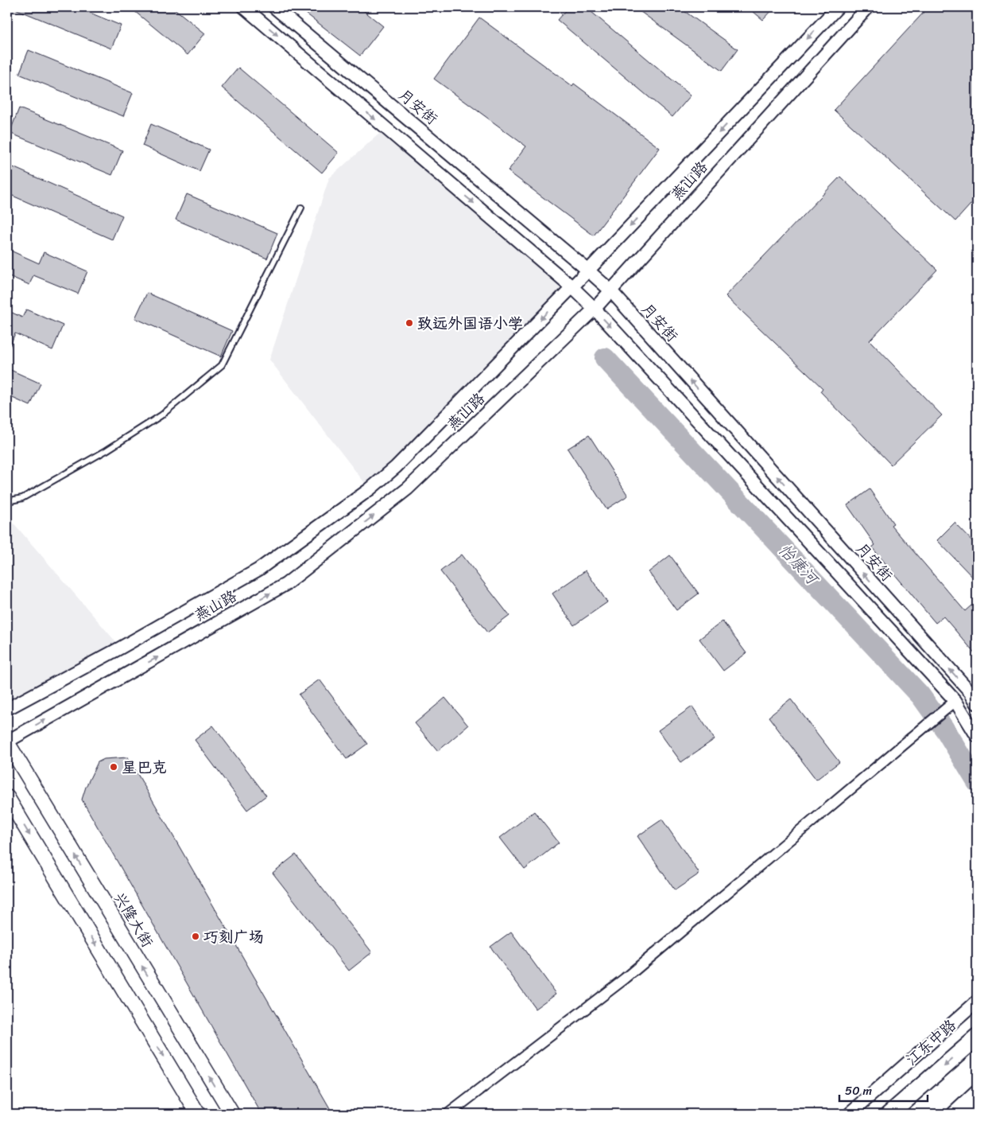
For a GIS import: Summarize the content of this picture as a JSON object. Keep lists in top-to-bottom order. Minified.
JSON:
{"streets":{"main road":["兴隆大街","江东中路"],"street":["月安街","燕山路"]},"crossings":[["月安街","燕山路"],["燕山路","兴隆大街"]],"water":["怡康河"],"places":["致远外国语小学","星巴克","巧刻广场"],"scale_bar":"50 m"}
